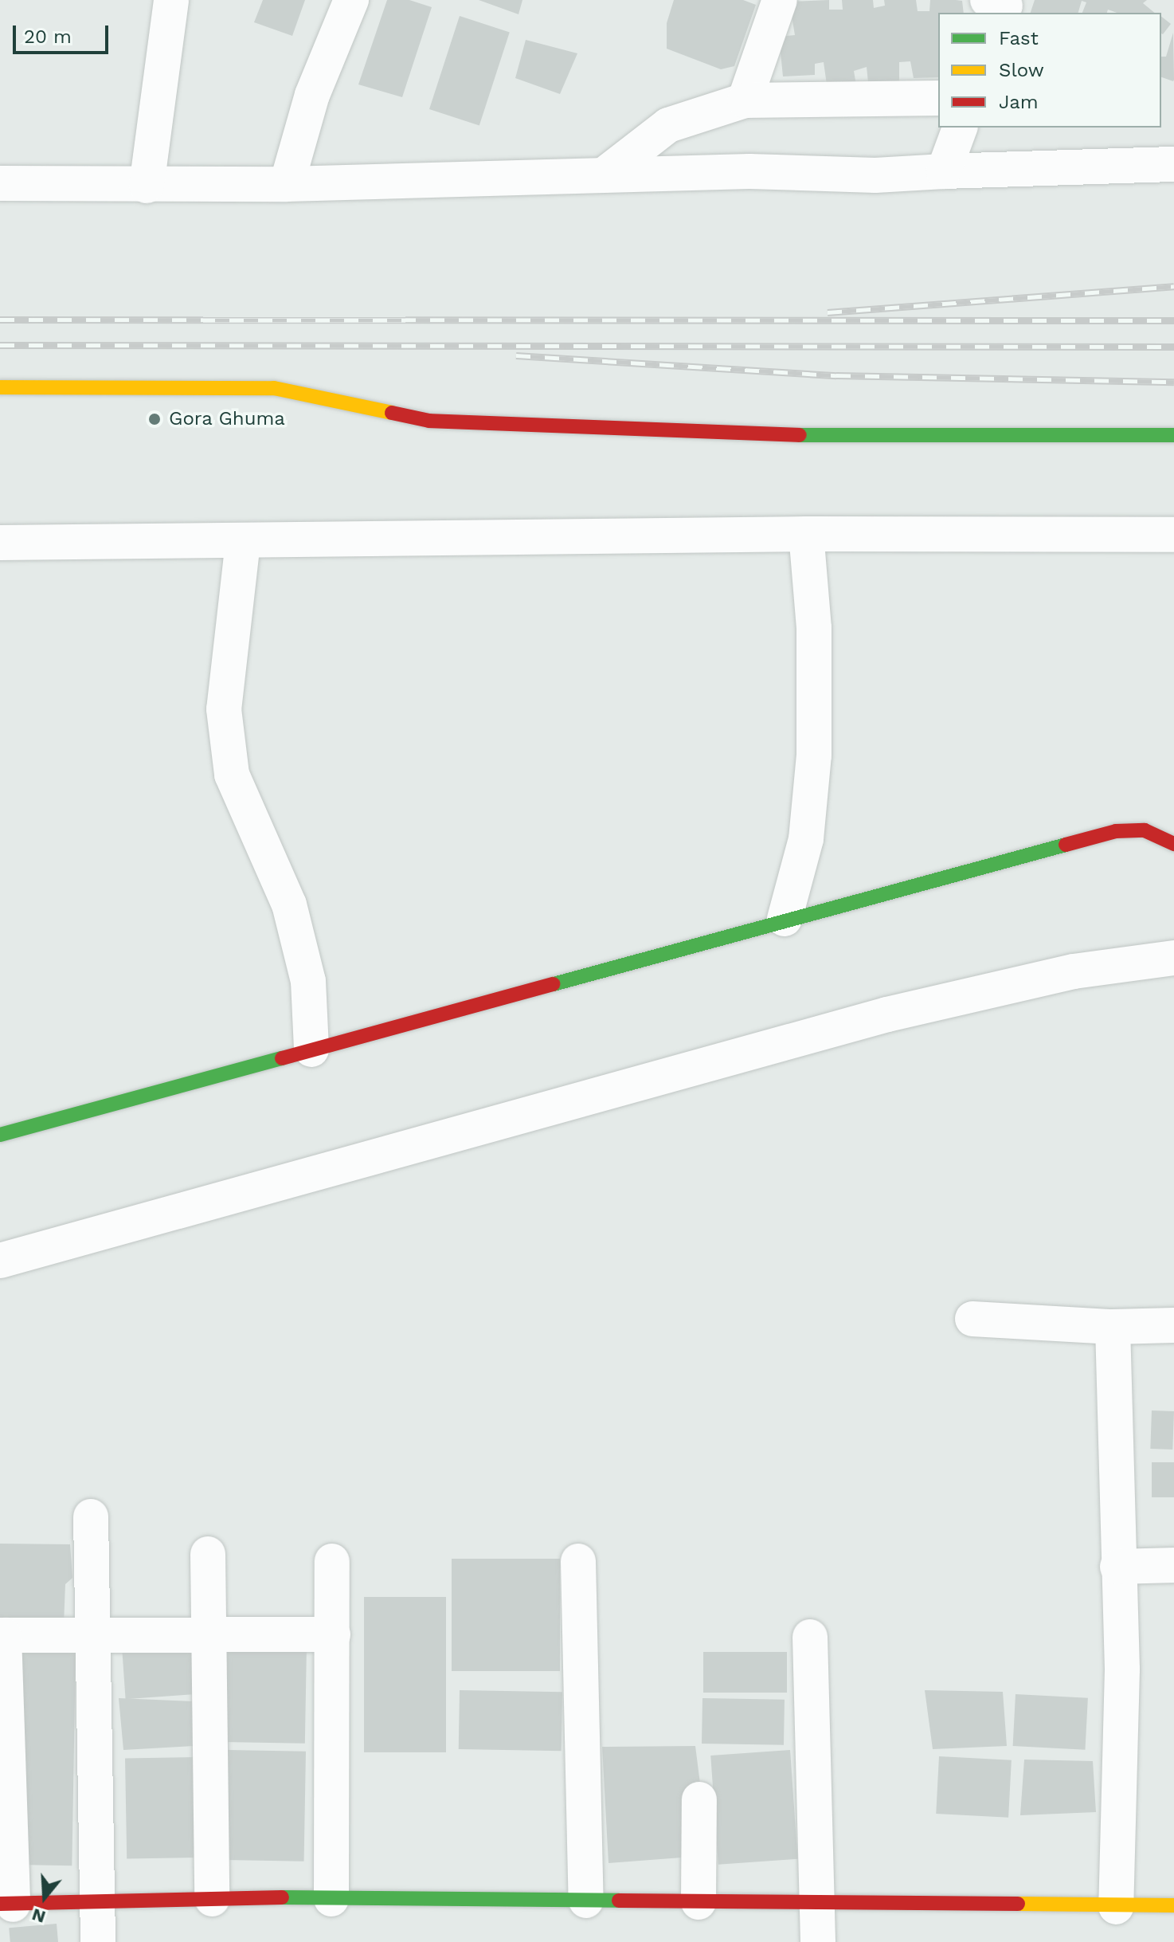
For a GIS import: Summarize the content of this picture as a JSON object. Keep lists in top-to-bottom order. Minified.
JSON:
{"places":["Gora Ghuma"],"legend":["Fast","Slow","Jam"],"scale_bar":"20 m","north":"bottom"}
